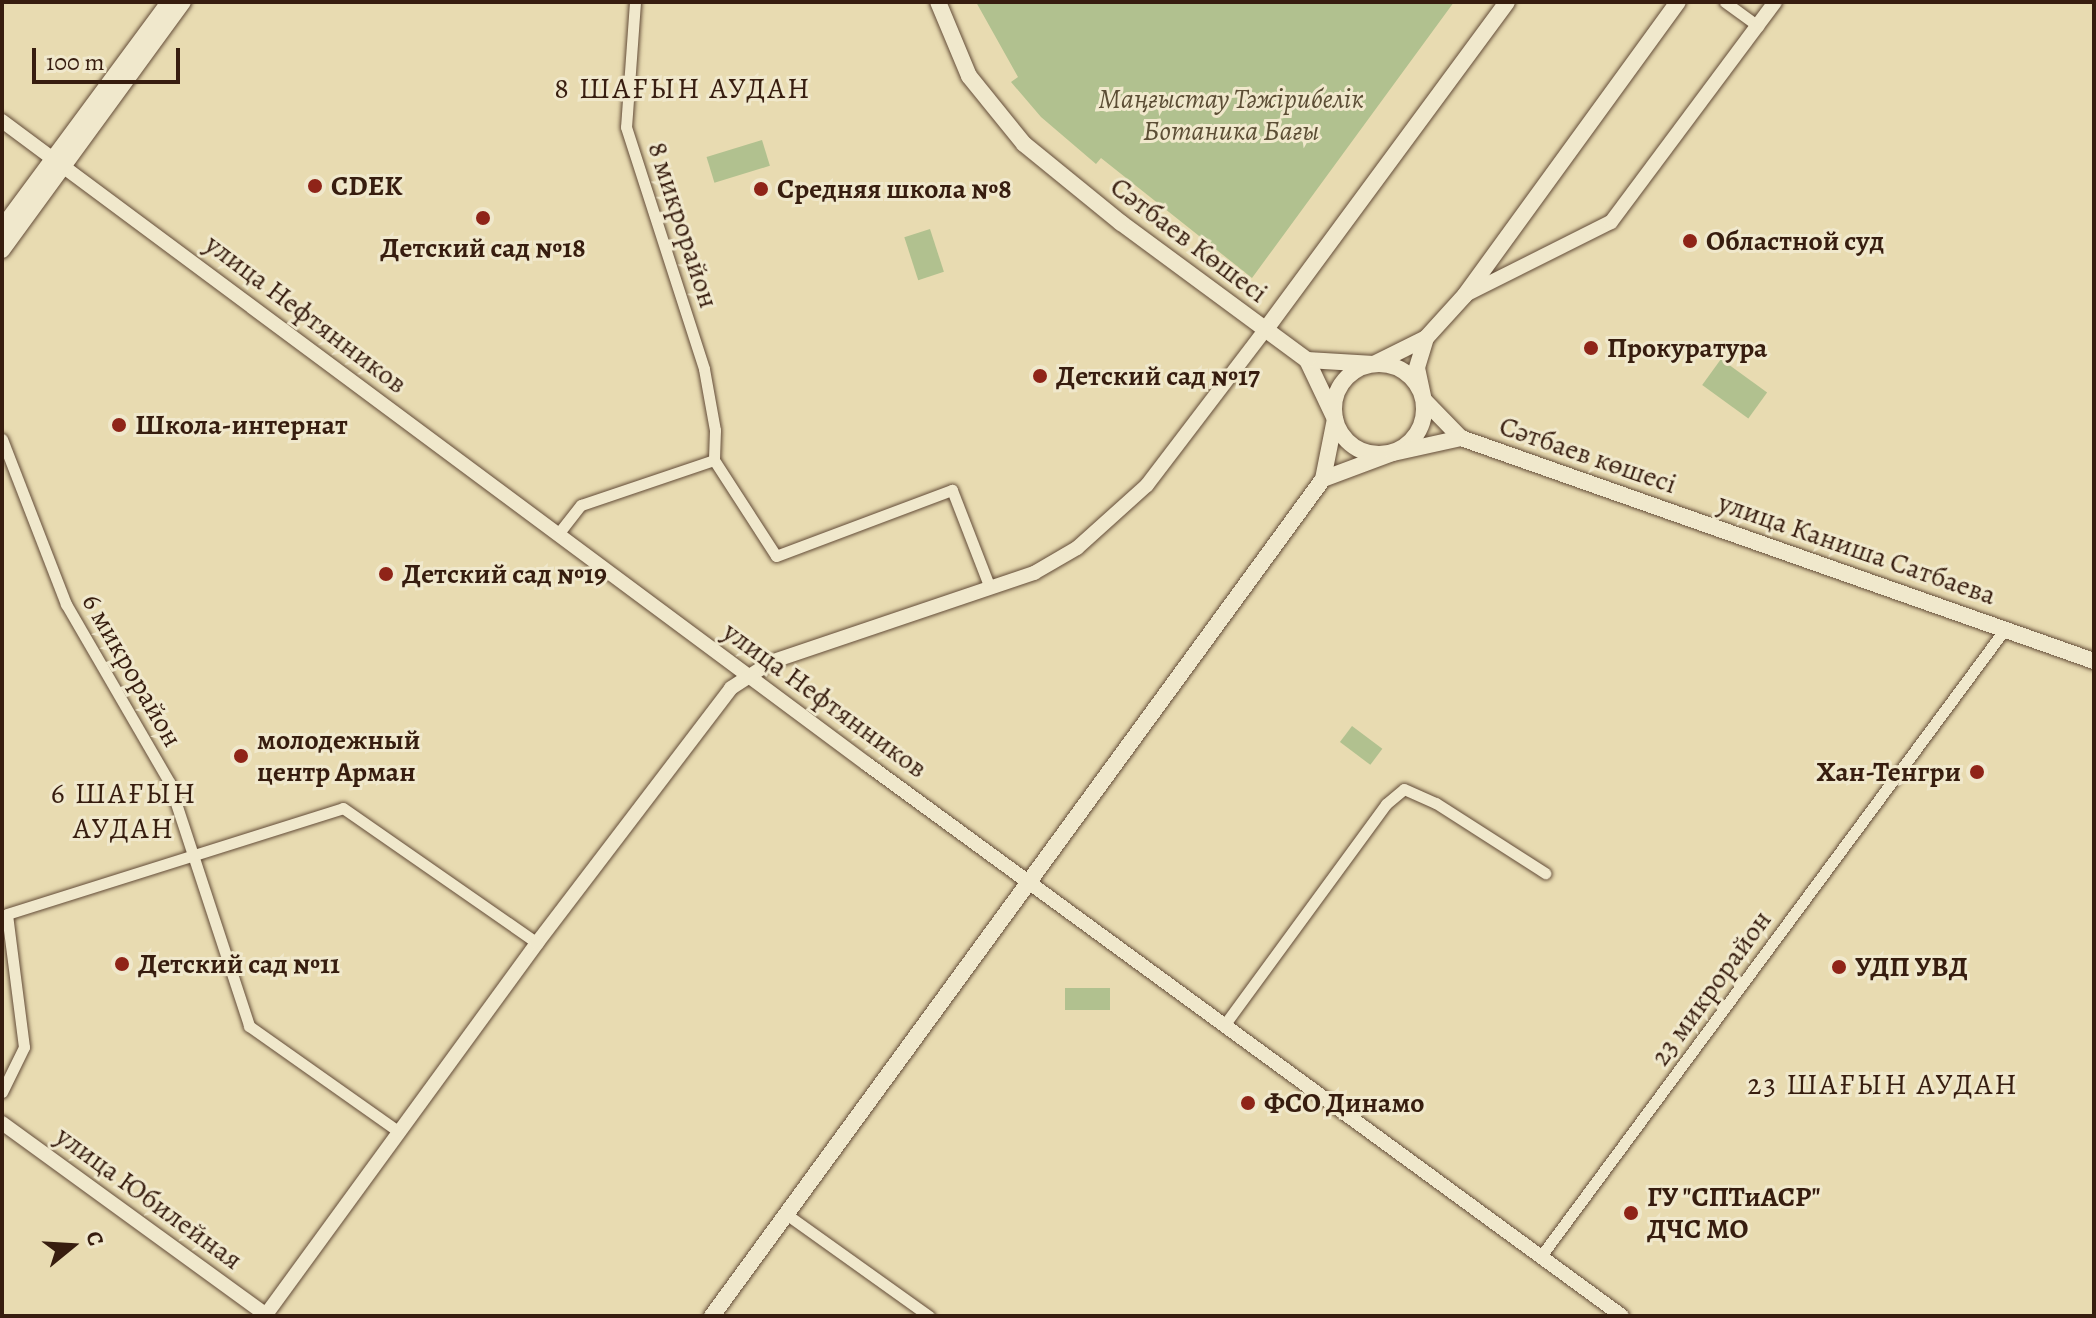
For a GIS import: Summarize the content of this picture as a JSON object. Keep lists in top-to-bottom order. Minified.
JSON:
{"streets":{"main road":["Сәтбаев Көшесі","Сәтбаев көшесі","улица Каниша Сатбаева"],"street":["8 микрорайон","улица Нефтянников","6 микрорайон","23 микрорайон","улица Юбилейная"]},"crossings":[["Сәтбаев Көшесі","Сәтбаев көшесі"],["улица Нефтянников","23 микрорайон"],["Сәтбаев көшесі","улица Каниша Сатбаева"],["улица Каниша Сатбаева","23 микрорайон"]],"districts":["8 ШАҒЫН АУДАН","6 ШАҒЫН АУДАН","23 ШАҒЫН АУДАН"],"parks":["Маңғыстау Тәжірибелік Ботаника Бағы"],"places":["CDEK","Средняя школа №8","Детский сад №18","Областной суд","Прокуратура","Детский сад №17","Школа-интернат","Детский сад №19","молодежный центр Арман","Хан-Тенгри","Детский сад №11","УДП УВД","ФСО Динамо","ГУ \"СПТиАСР\" ДЧС МО"],"scale_bar":"100 m","north":"right"}
